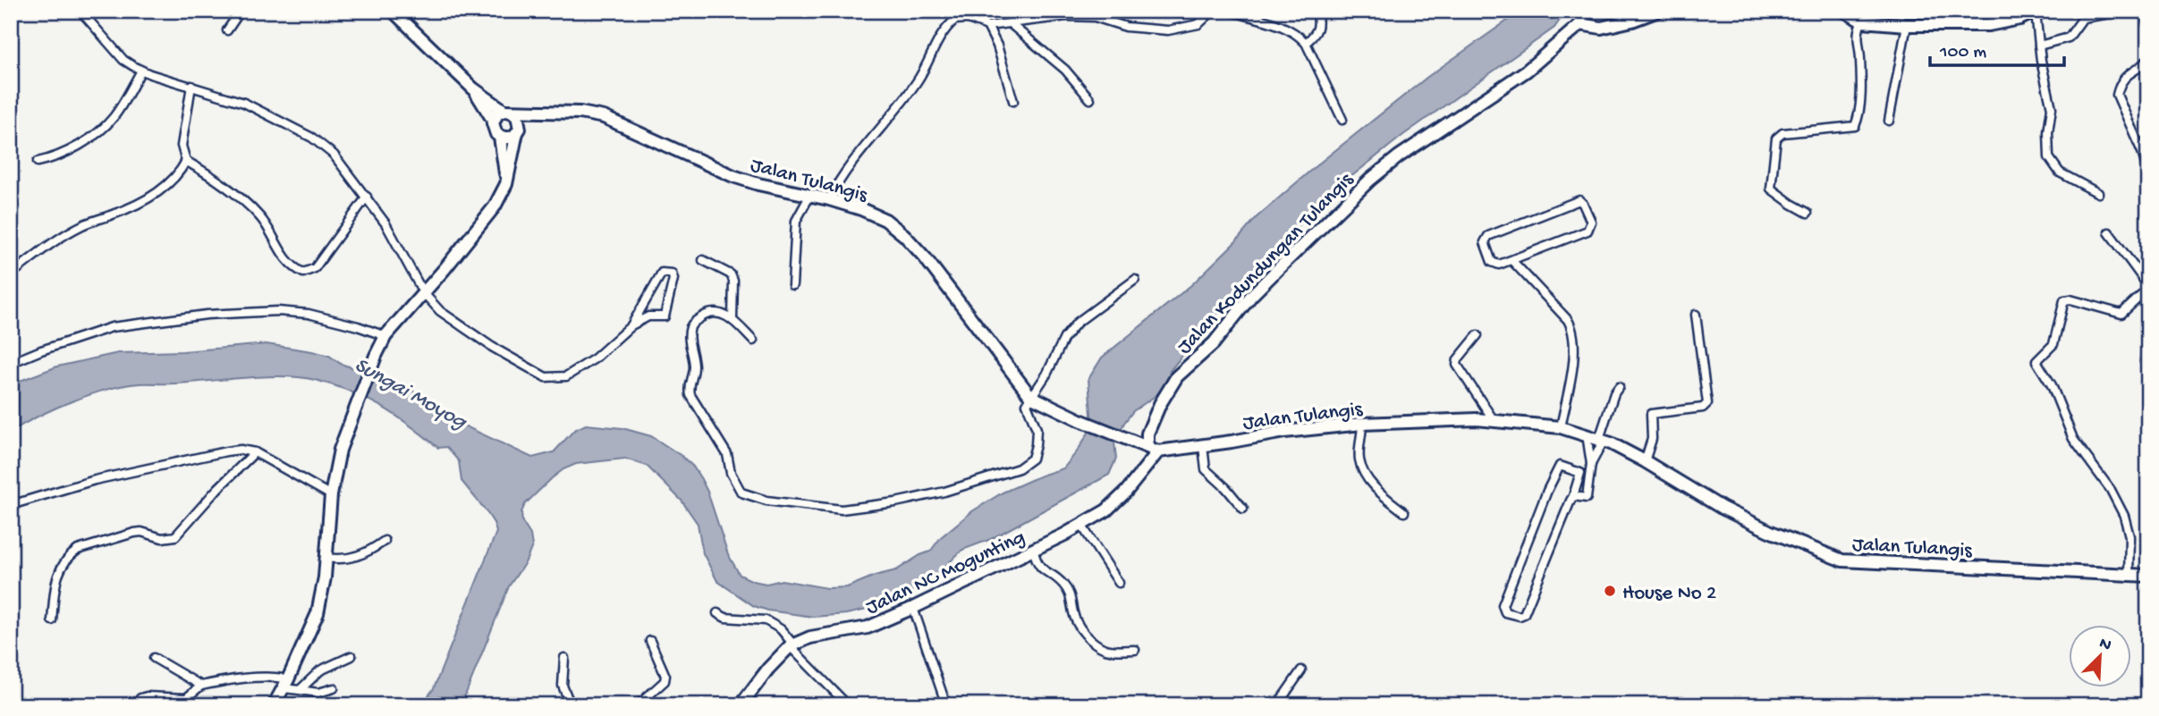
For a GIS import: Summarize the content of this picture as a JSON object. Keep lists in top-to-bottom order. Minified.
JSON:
{"streets":{"main road":["Jalan Tulangis","Jalan Kodundungan Tulangis","Jalan NC Mogunting"]},"crossings":[["Jalan Tulangis","Jalan Kodundungan Tulangis"],["Jalan Tulangis","Jalan NC Mogunting"],["Jalan Kodundungan Tulangis","Jalan NC Mogunting"]],"water":["Sungai Moyog"],"places":["House No 2"],"scale_bar":"100 m","north":"top right"}
